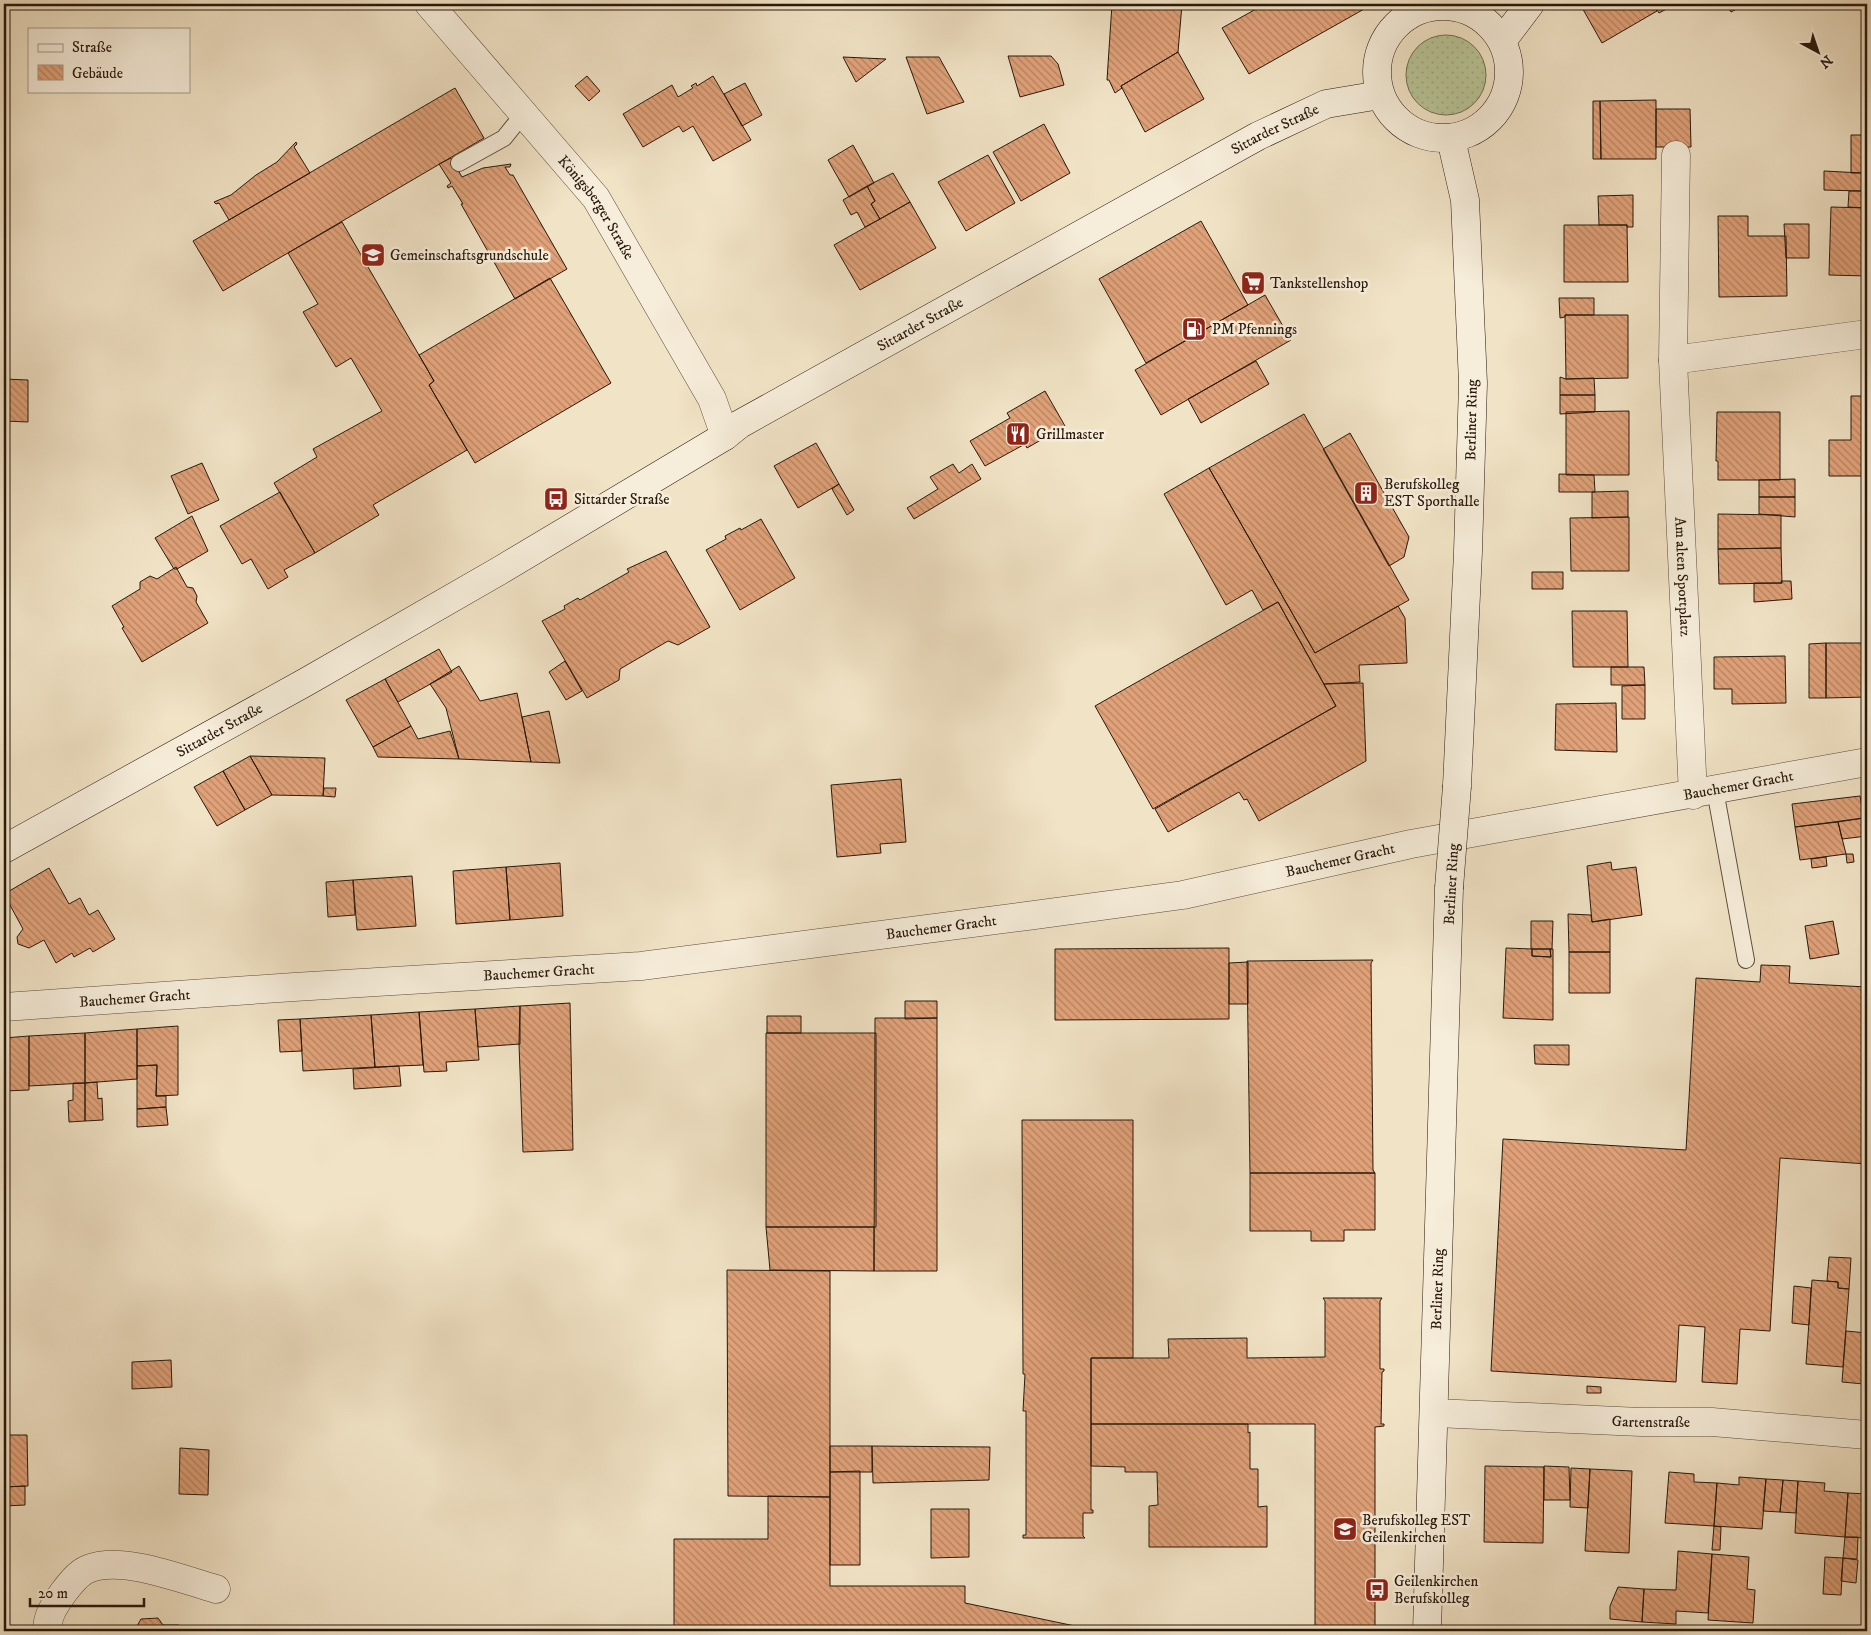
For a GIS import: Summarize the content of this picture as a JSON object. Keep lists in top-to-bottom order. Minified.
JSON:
{"streets":{"street":["Sittarder Straße","Königsberger Straße","Berliner Ring","Am alten Sportplatz","Bauchemer Gracht","Gartenstraße"]},"crossings":[["Sittarder Straße","Königsberger Straße"],["Sittarder Straße","Berliner Ring"],["Berliner Ring","Gartenstraße"],["Am alten Sportplatz","Bauchemer Gracht"]],"places":{"school or university":["Gemeinschaftsgrundschule","Berufskolleg EST Geilenkirchen"],"supermarket":["Tankstellenshop"],"fuel station":["PM Pfennings"],"restaurant":["Grillmaster"],"building":["Berufskolleg EST Sporthalle"],"bus stop":["Sittarder Straße","Geilenkirchen Berufskolleg"]},"legend":["Straße","Gebäude"],"scale_bar":"20 m","north":"bottom right"}
